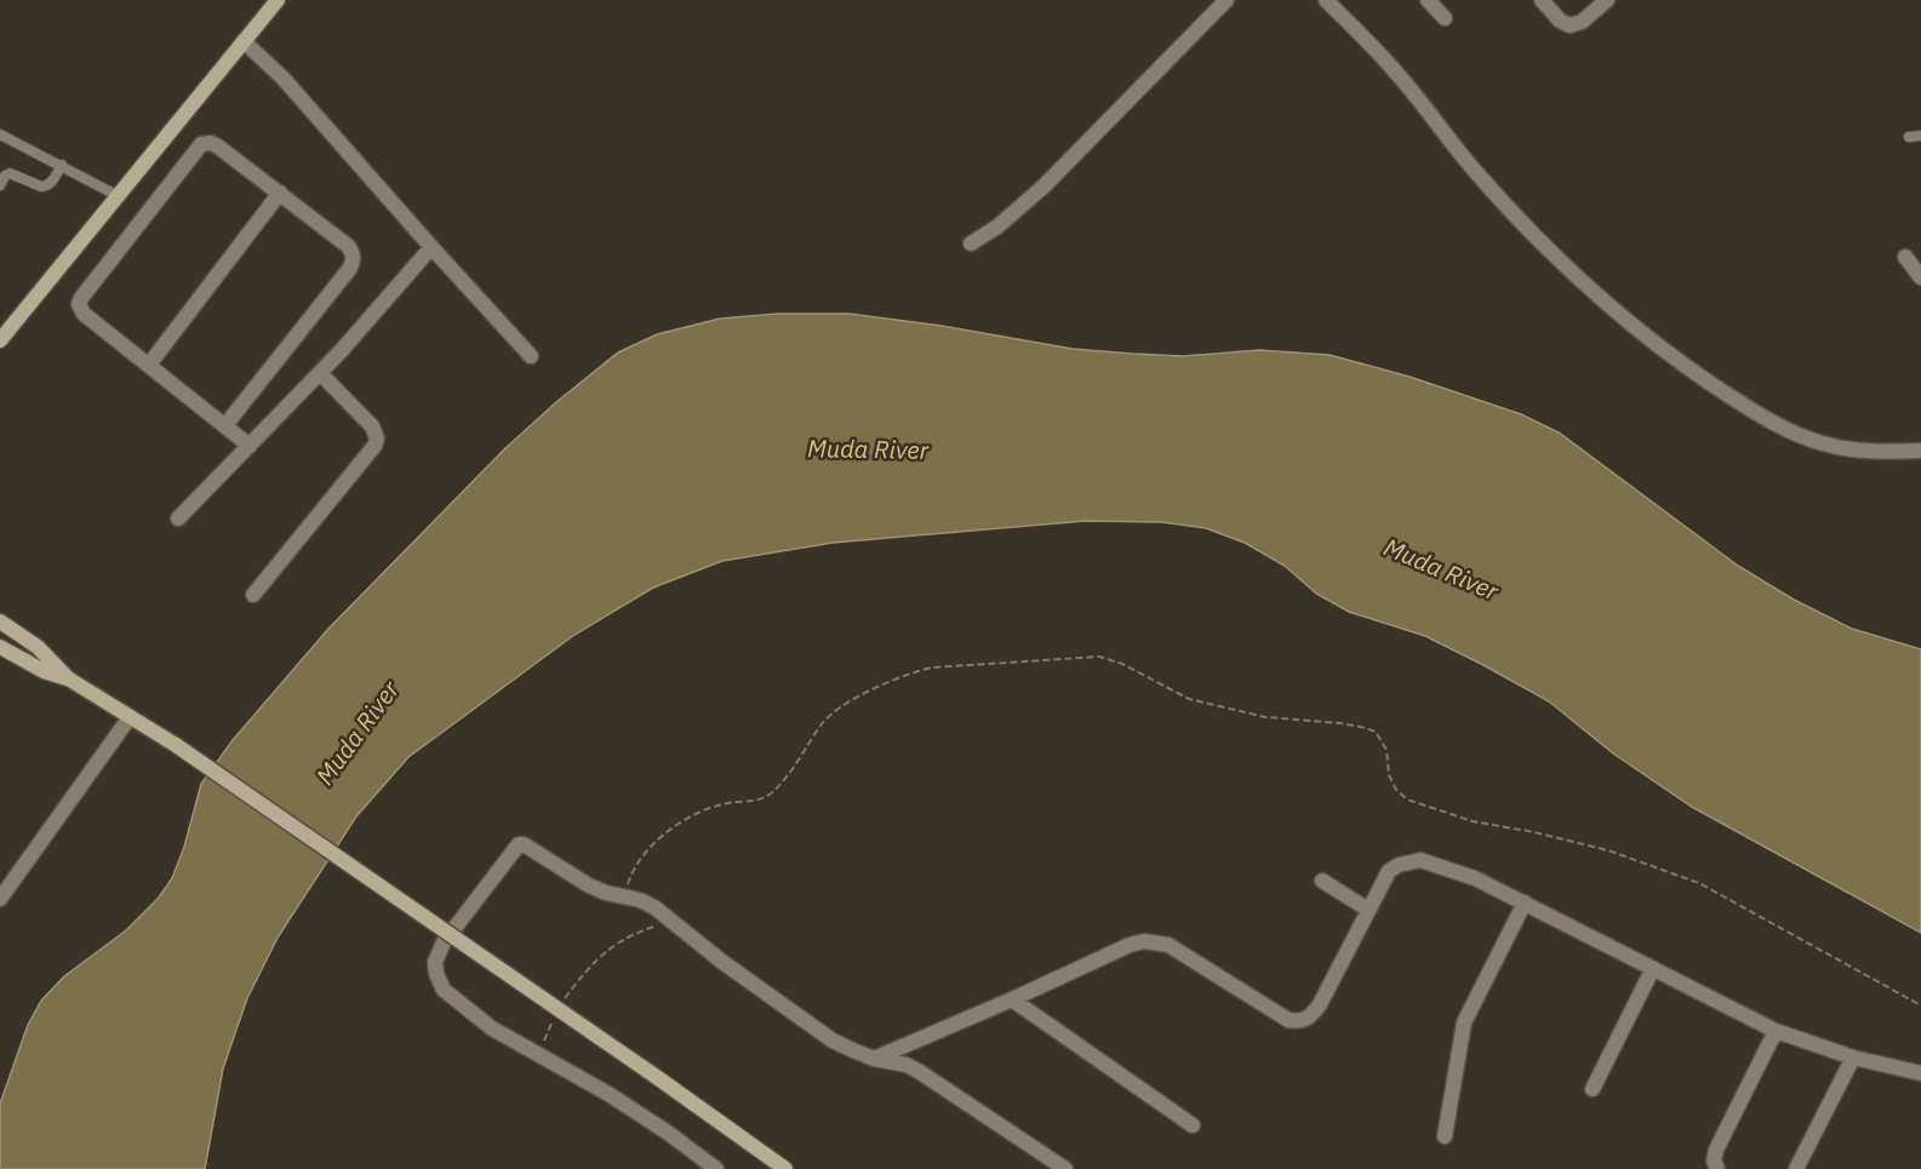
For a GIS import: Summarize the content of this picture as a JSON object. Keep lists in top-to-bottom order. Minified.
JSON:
{"water":["Muda River"]}
